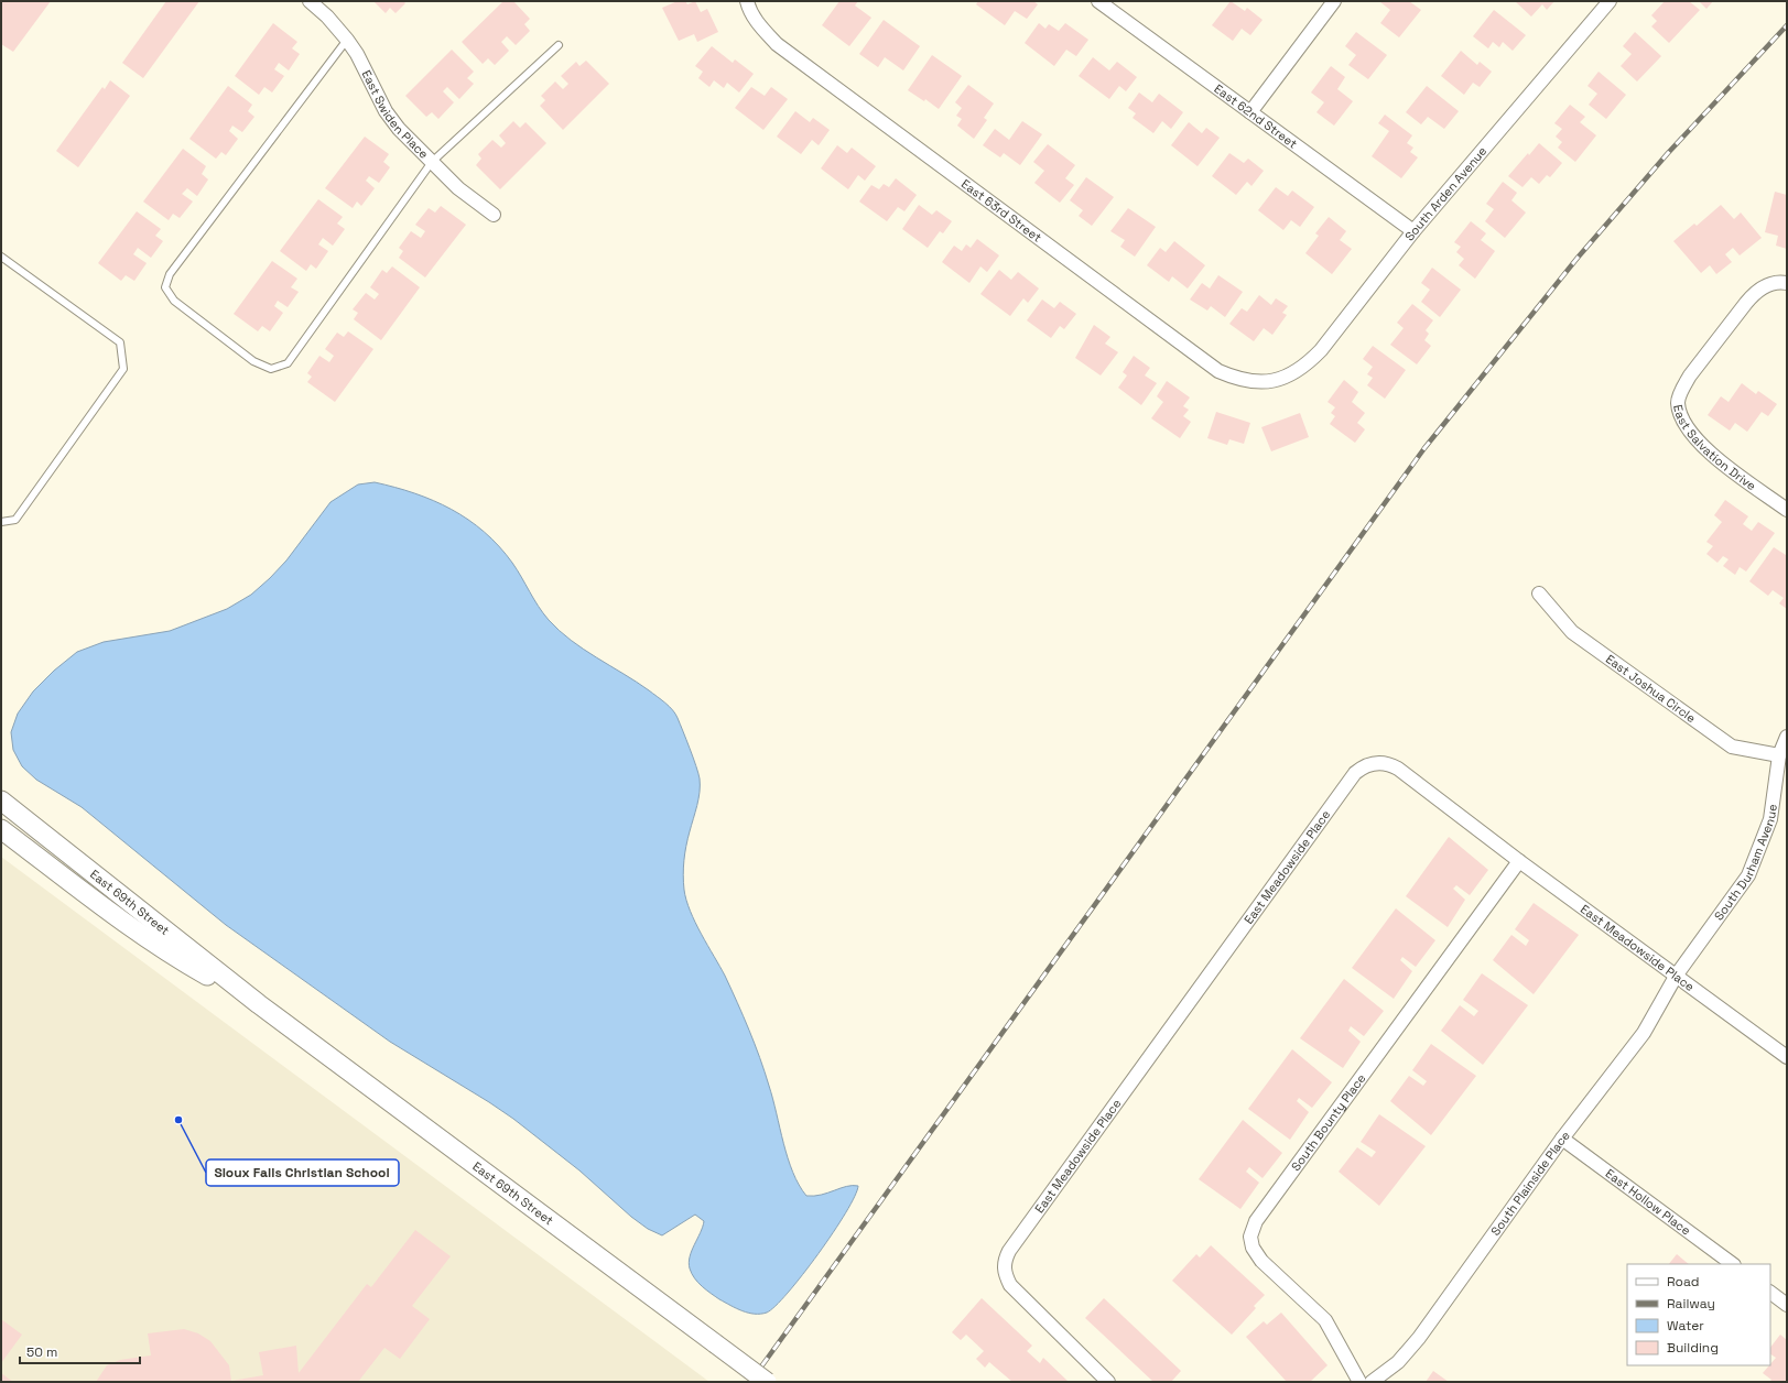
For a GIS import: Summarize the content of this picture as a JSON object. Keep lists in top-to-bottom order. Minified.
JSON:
{"streets":{"main road":["East 69th Street"],"street":["East Swiden Place","East 62nd Street","South Arden Avenue","East 63rd Street","East Salvation Drive","East Joshua Circle","South Durham Avenue","East Meadowside Place","South Bounty Place","South Plainside Place","East Hollow Place"]},"crossings":[["East 62nd Street","South Arden Avenue"],["South Arden Avenue","East 63rd Street"],["East Joshua Circle","South Durham Avenue"],["South Durham Avenue","East Meadowside Place"],["South Durham Avenue","South Plainside Place"],["East Meadowside Place","South Bounty Place"],["East Meadowside Place","South Plainside Place"],["South Plainside Place","East Hollow Place"]],"places":["Sioux Falls Christian School"],"legend":["Road","Railway","Water","Building"],"scale_bar":"50 m"}
